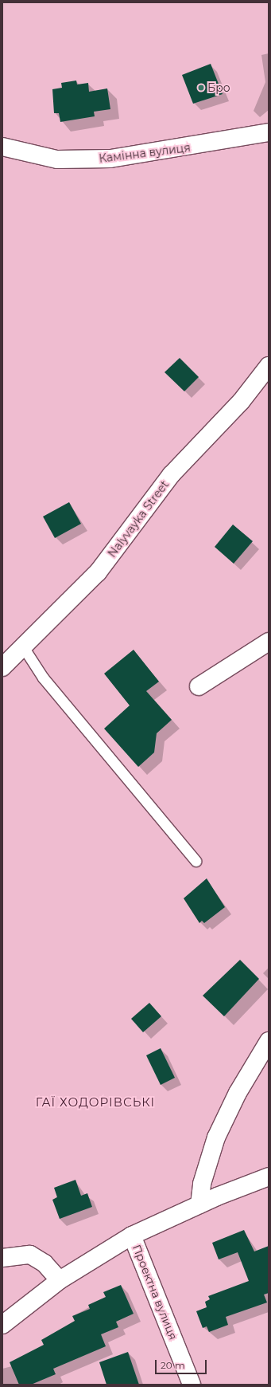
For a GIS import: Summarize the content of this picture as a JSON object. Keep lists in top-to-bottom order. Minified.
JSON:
{"streets":{"street":["Камінна вулиця","Nalyvayka Street","Проектна вулиця"]},"districts":["ГАЇ ХОДОРІВСЬКІ"],"places":["Бро"],"scale_bar":"20 m"}
